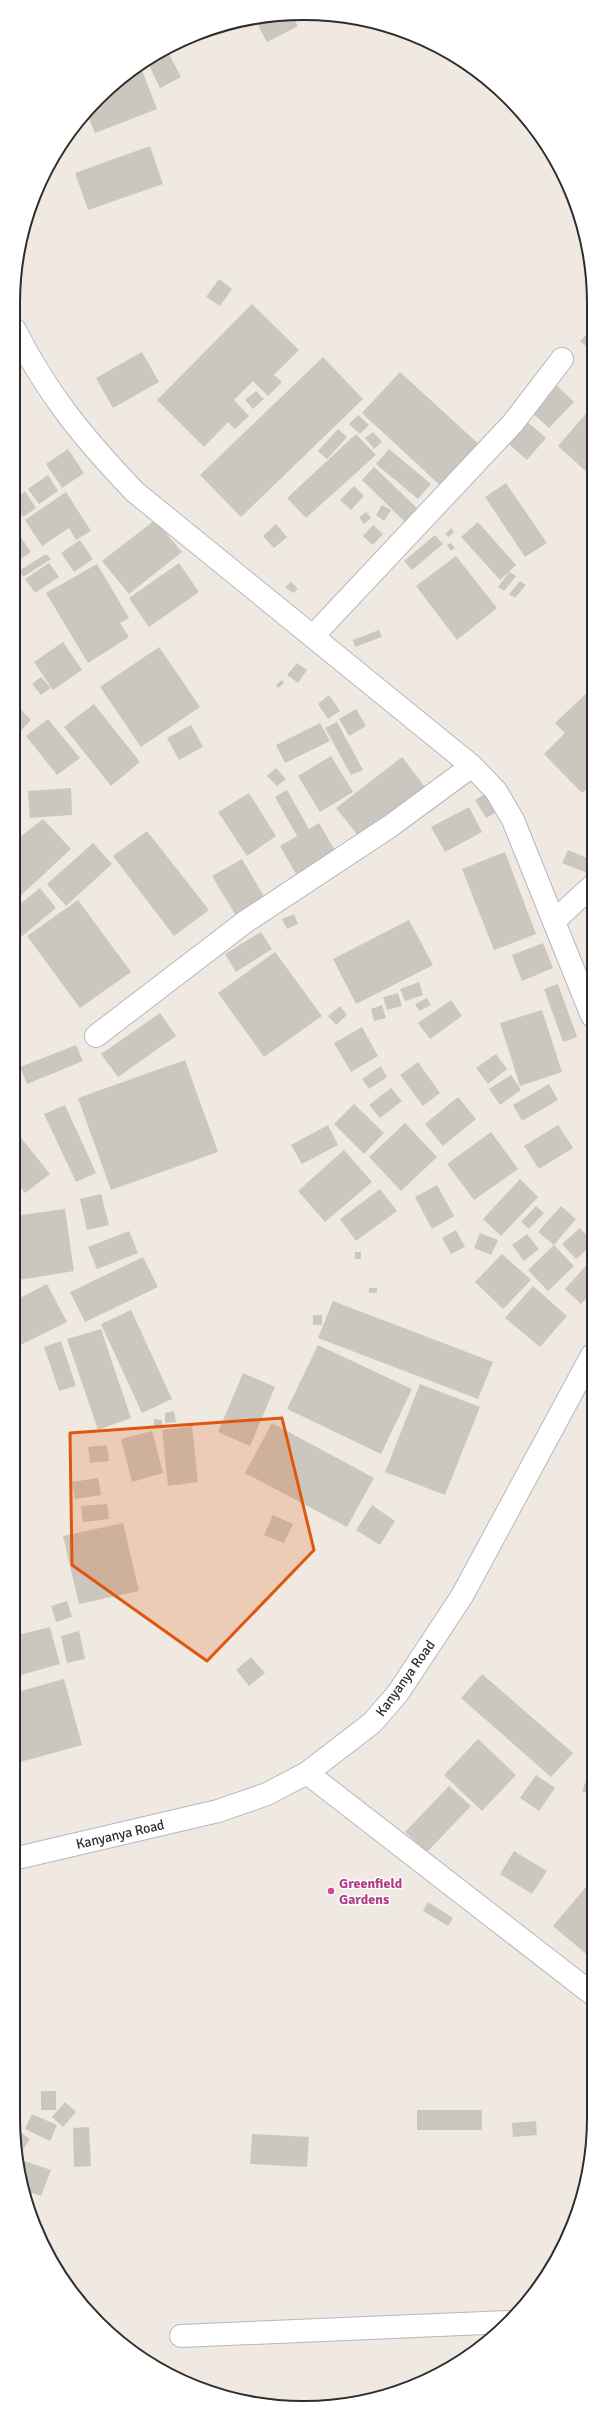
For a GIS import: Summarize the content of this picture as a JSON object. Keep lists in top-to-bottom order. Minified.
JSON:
{"streets":{"street":["Kanyanya Road"]},"places":["Greenfield Gardens"]}
